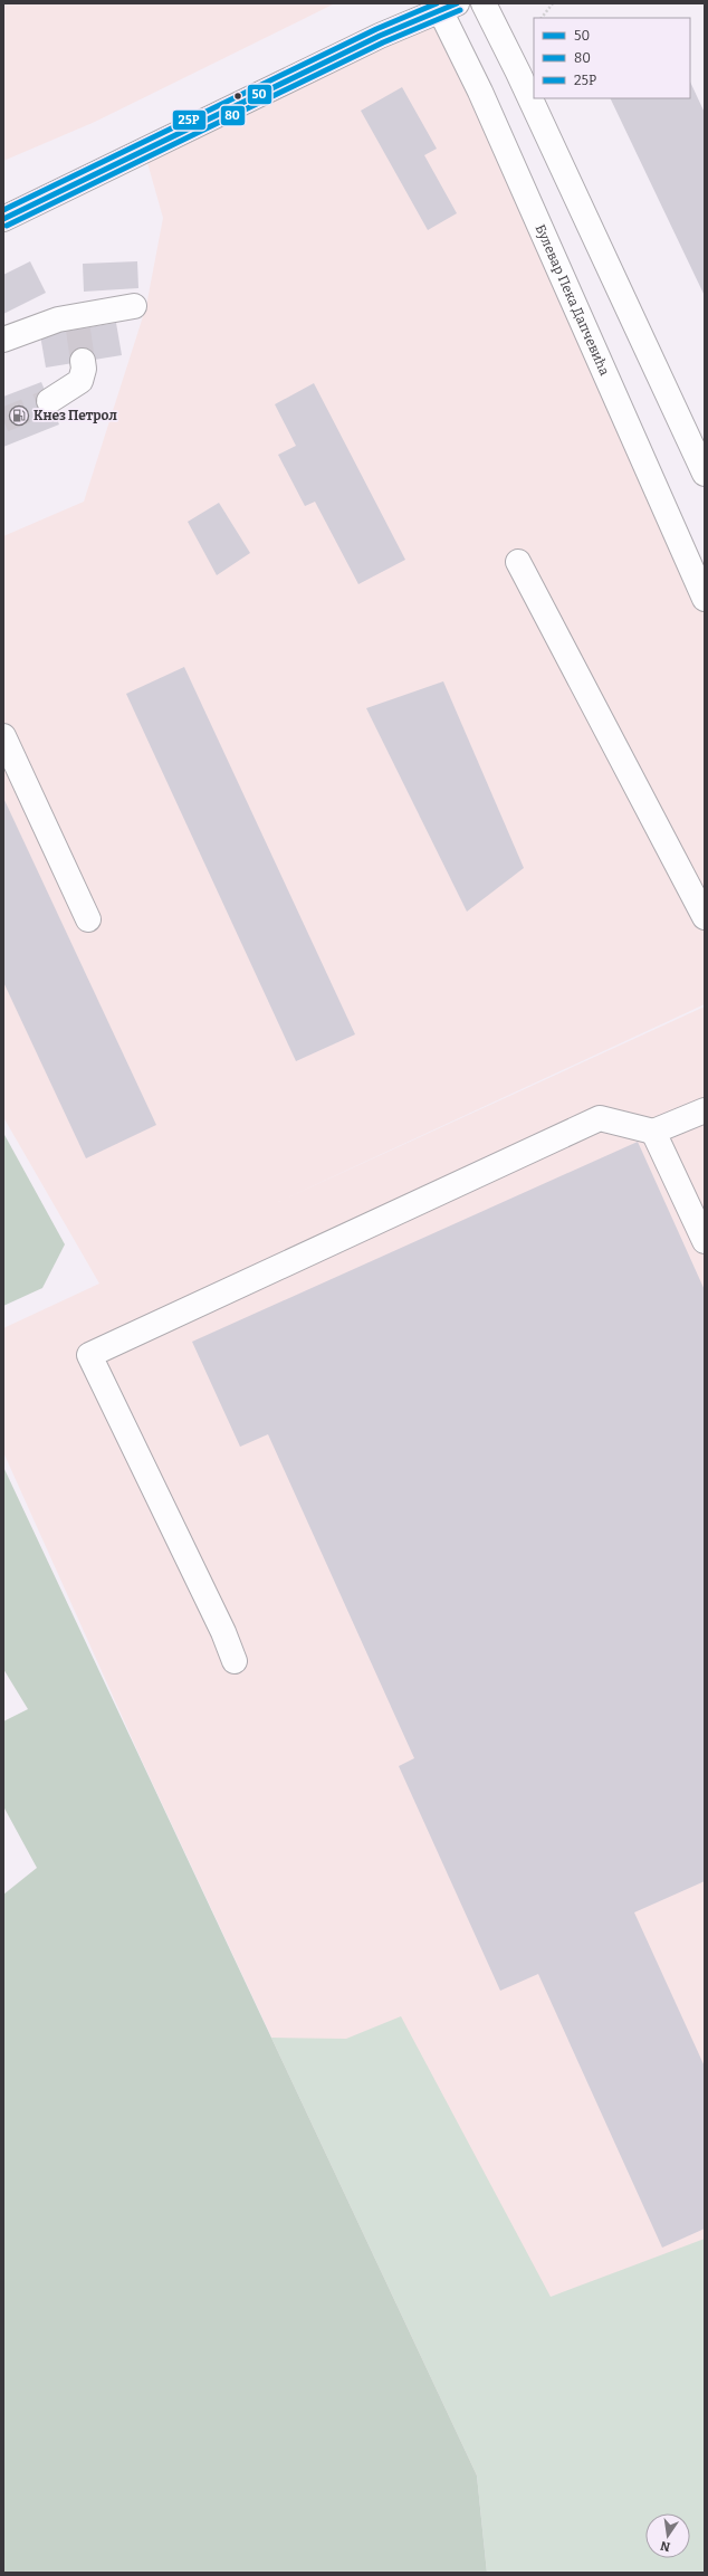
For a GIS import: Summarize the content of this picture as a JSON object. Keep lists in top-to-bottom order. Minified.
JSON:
{"streets":{"street":["Булевар Пека Дапчевића"]},"places":{"fuel station":["Кнез Петрол"]},"lines":["transit line 50","transit line 25P","transit line 80"],"legend":["50","80","25P"],"north":"bottom"}
